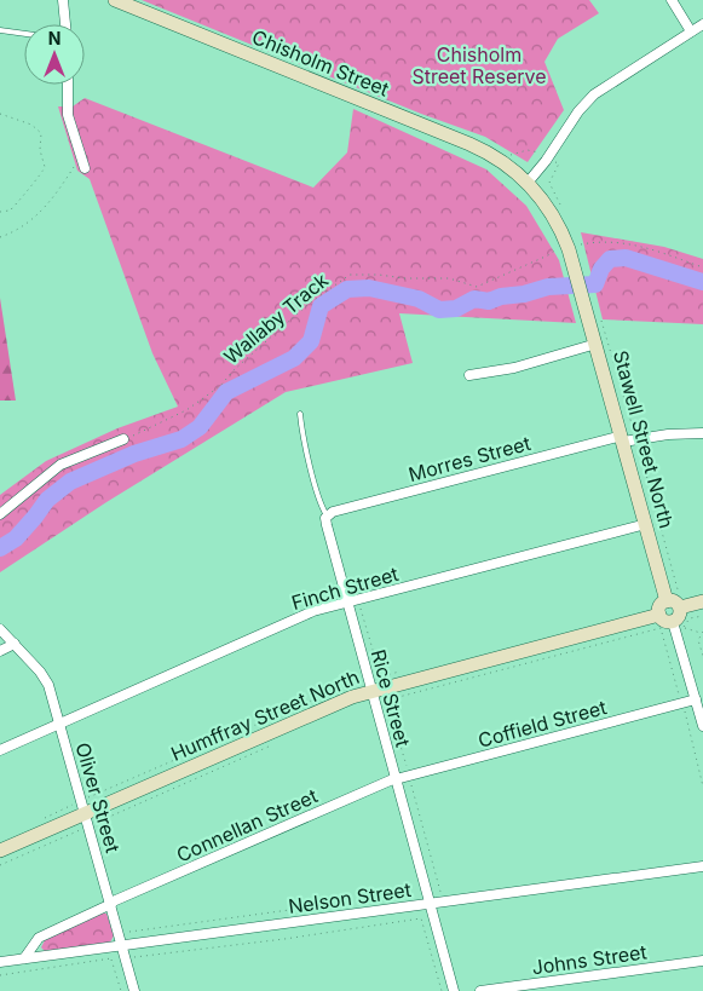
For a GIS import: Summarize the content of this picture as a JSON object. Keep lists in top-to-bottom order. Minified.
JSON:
{"streets":{"street":["Chisholm Street","Stawell Street North","Morres Street","Finch Street","Rice Street","Humffray Street North","Coffield Street","Oliver Street","Connellan Street","Nelson Street","Johns Street"],"path":["Wallaby Track"]},"crossings":[["Chisholm Street","Wallaby Track"],["Chisholm Street","Stawell Street North"],["Stawell Street North","Morres Street"],["Stawell Street North","Finch Street"],["Morres Street","Rice Street"],["Finch Street","Rice Street"],["Finch Street","Oliver Street"],["Rice Street","Humffray Street North"],["Rice Street","Coffield Street"],["Rice Street","Connellan Street"],["Rice Street","Nelson Street"],["Humffray Street North","Oliver Street"],["Coffield Street","Connellan Street"],["Oliver Street","Connellan Street"],["Oliver Street","Nelson Street"],["Connellan Street","Nelson Street"]],"parks":["Chisholm Street Reserve"],"north":"top"}
